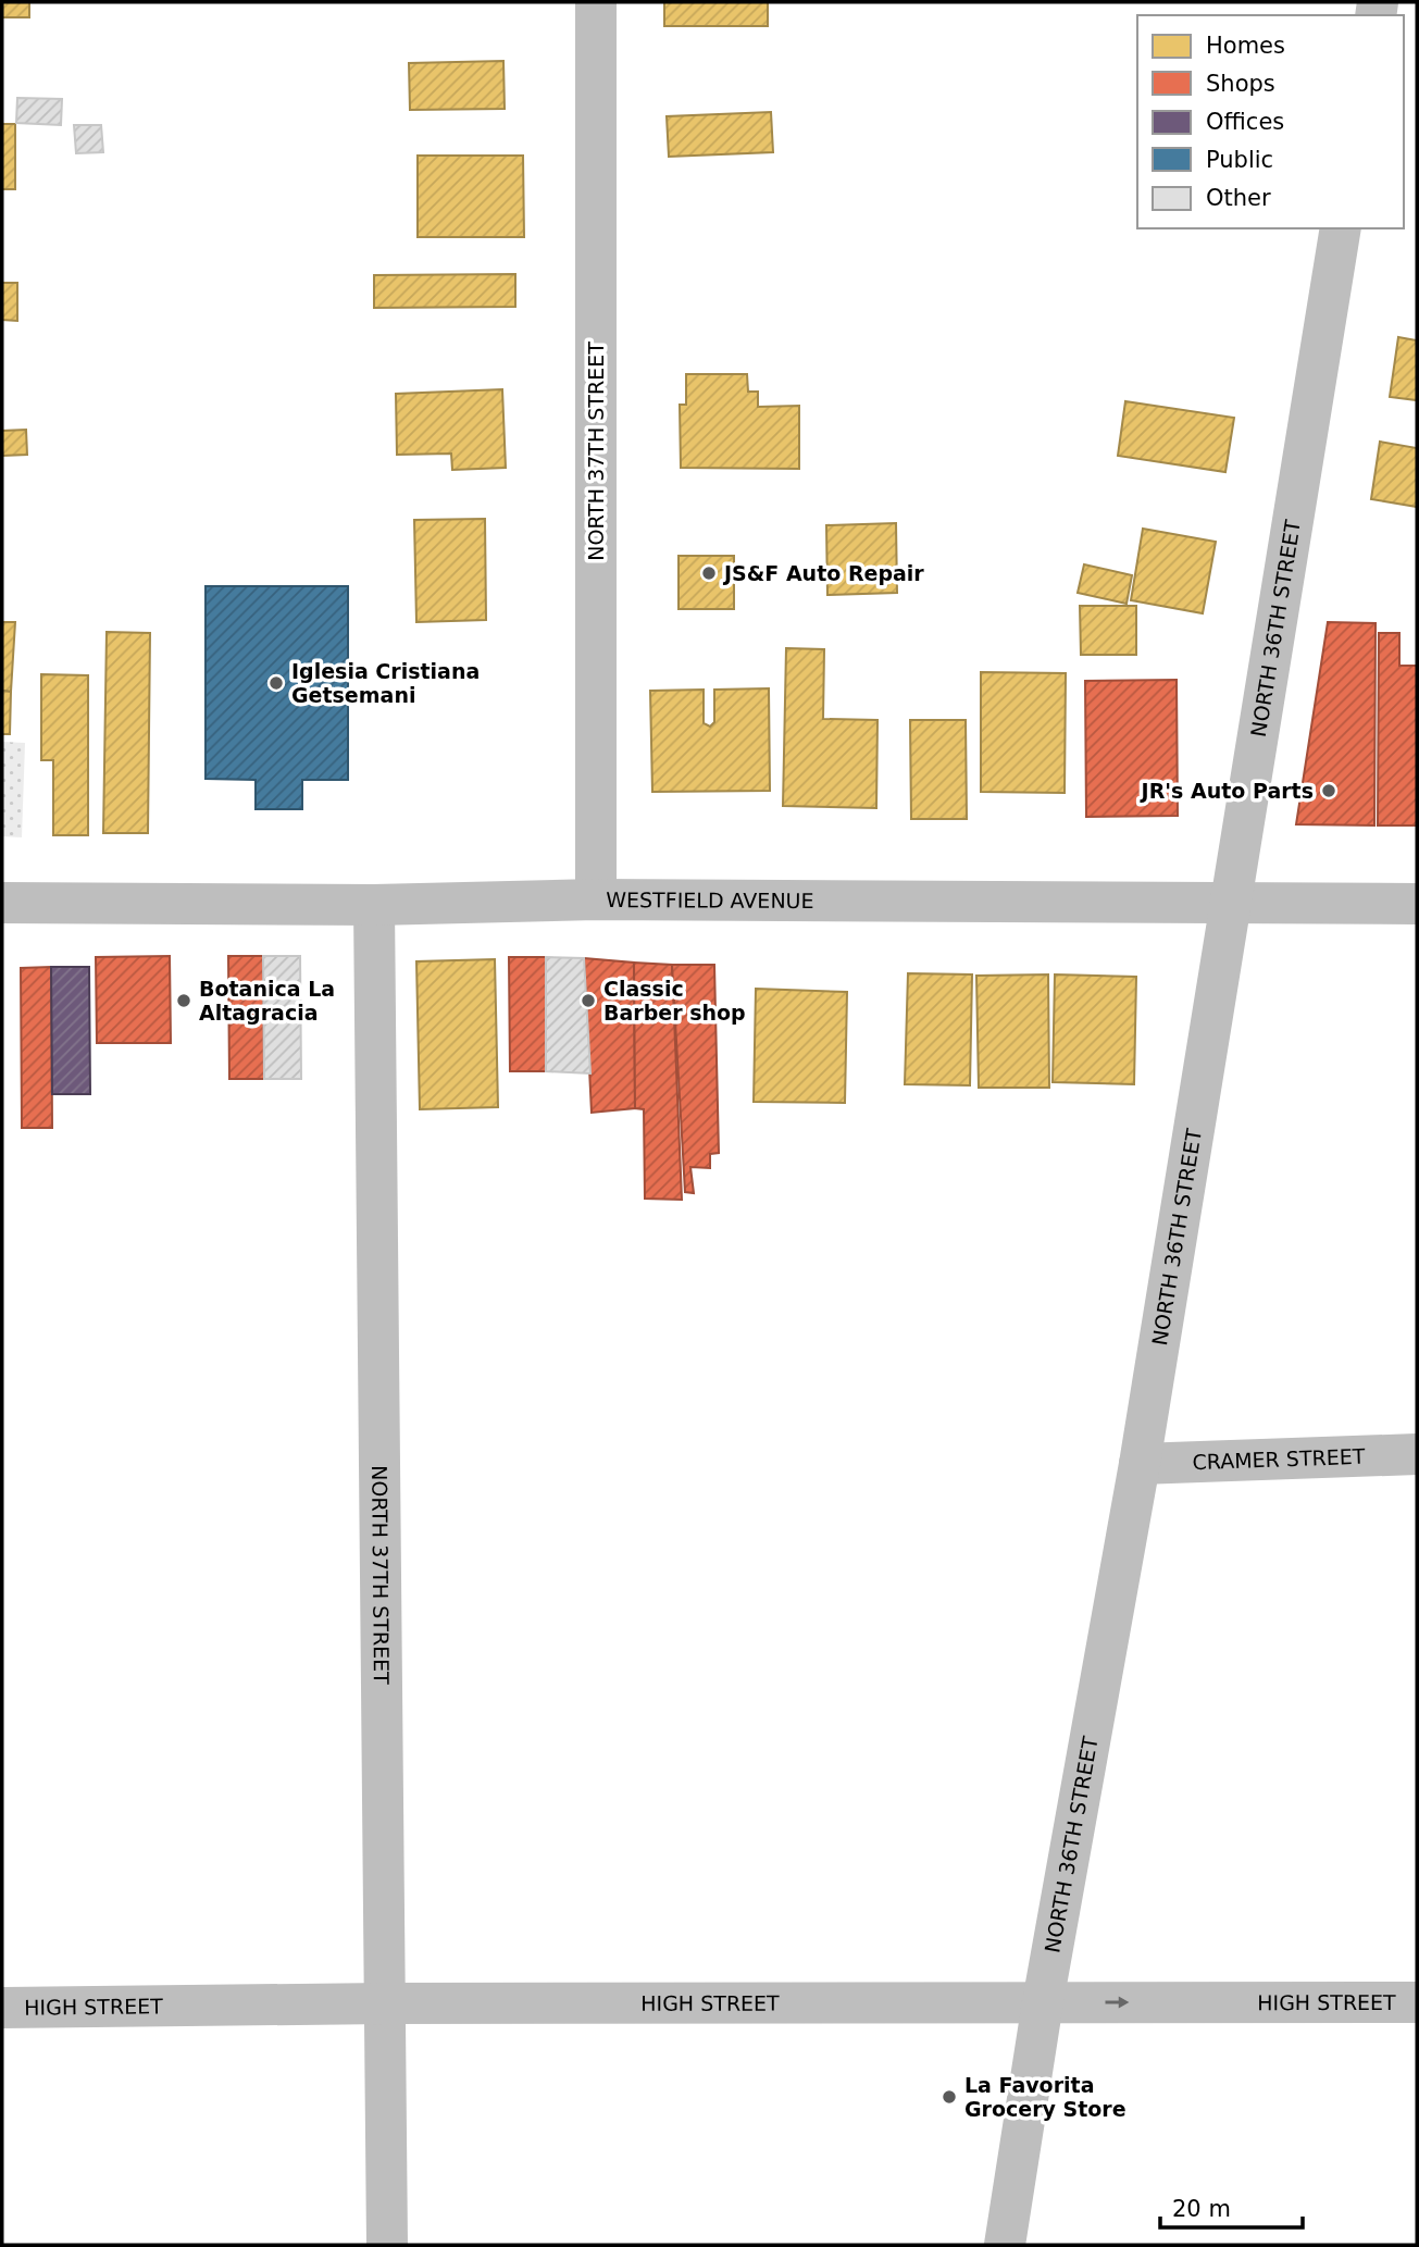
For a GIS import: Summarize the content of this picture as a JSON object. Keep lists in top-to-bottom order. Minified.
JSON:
{"streets":{"street":["NORTH 37TH STREET","NORTH 36TH STREET","WESTFIELD AVENUE","CRAMER STREET","HIGH STREET"]},"crossings":[["NORTH 37TH STREET","WESTFIELD AVENUE"],["NORTH 37TH STREET","HIGH STREET"],["NORTH 36TH STREET","WESTFIELD AVENUE"],["NORTH 36TH STREET","CRAMER STREET"],["NORTH 36TH STREET","HIGH STREET"]],"places":["JS&F Auto Repair","Iglesia Cristiana Getsemani","JR's Auto Parts","Botanica La Altagracia","Classic Barber shop","La Favorita Grocery Store"],"legend":["Homes","Shops","Offices","Public","Other"],"scale_bar":"20 m"}
